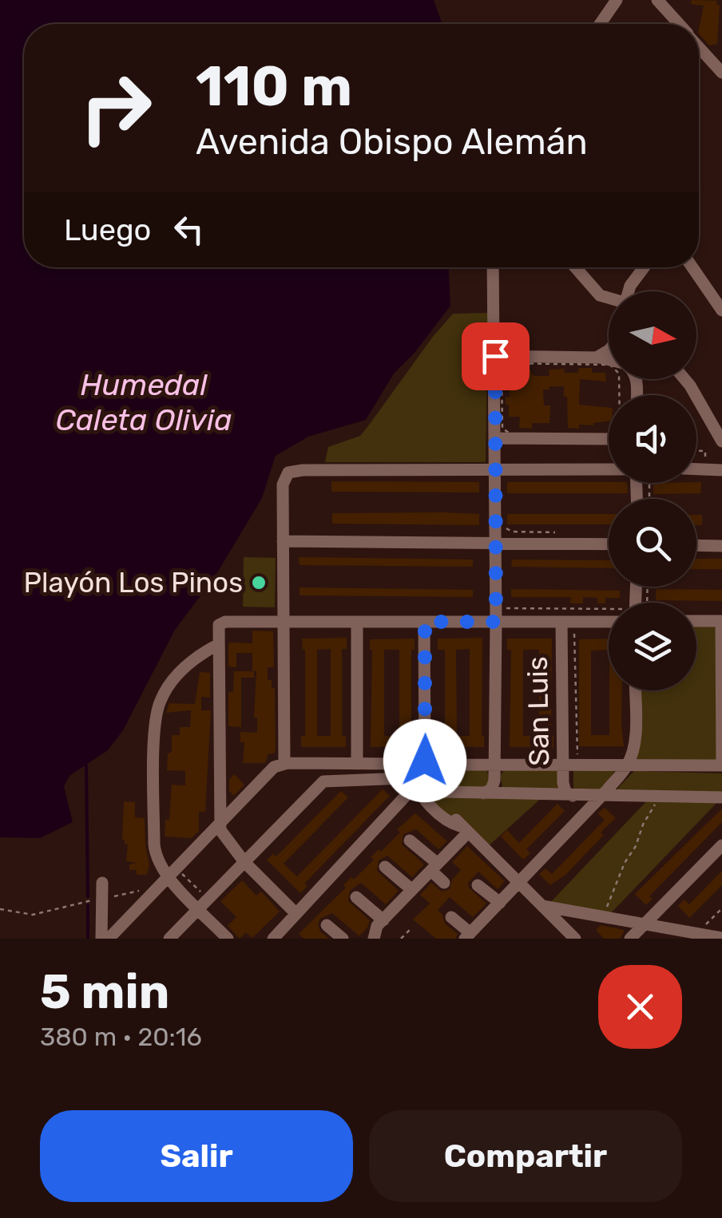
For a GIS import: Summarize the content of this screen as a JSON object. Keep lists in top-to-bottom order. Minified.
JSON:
{"streets":{"street":["San Luis"]},"water":["Humedal Caleta Olivia"],"places":["Playón Los Pinos"],"north":"right","page":{"turn":["110 m","Avenida Obispo Alemán"],"then":"Luego","heading":["5 min","380 m · 20:16"],"buttons":["Salir","Compartir"]}}
